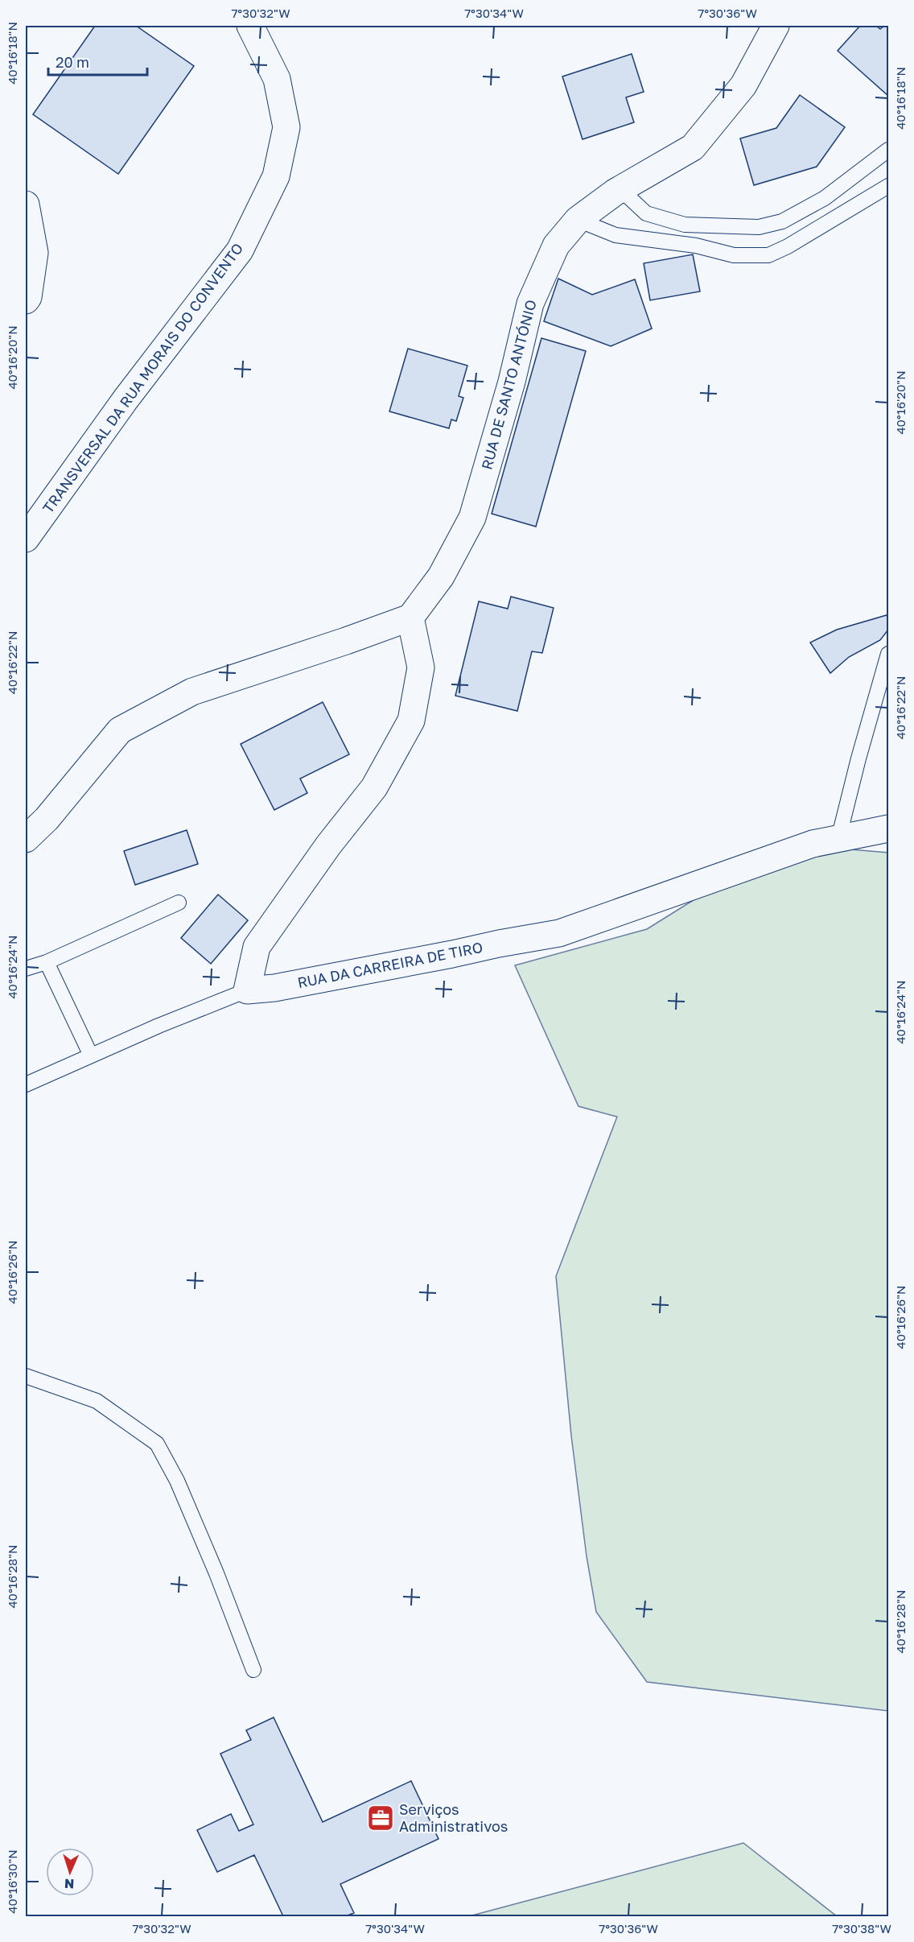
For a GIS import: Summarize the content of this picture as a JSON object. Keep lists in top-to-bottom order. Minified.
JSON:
{"streets":{"street":["TRANSVERSAL DA RUA MORAIS DO CONVENTO","RUA DE SANTO ANTÓNIO","RUA DA CARREIRA DE TIRO"]},"places":{"office":["Serviços Administrativos"]},"scale_bar":"20 m","north":"bottom","coordinates":["7°30'32\"W","7°30'34\"W","7°30'36\"W","40°16'18\"N","40°16'20\"N","40°16'22\"N","40°16'24\"N","40°16'26\"N","40°16'28\"N","40°16'30\"N","7°30'38\"W"]}
